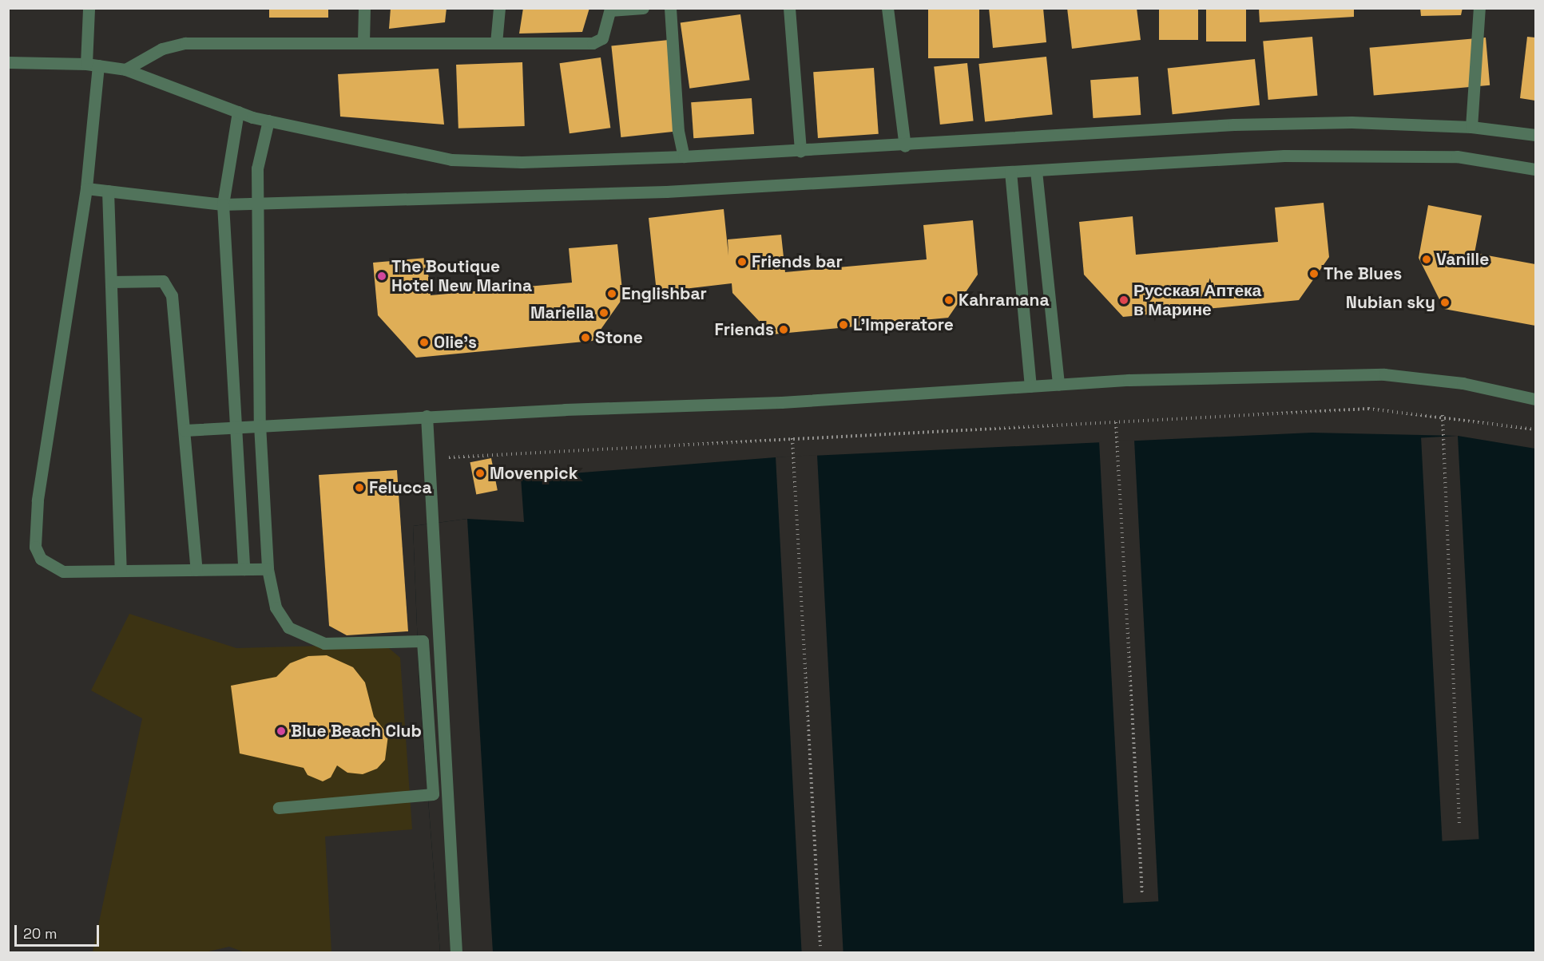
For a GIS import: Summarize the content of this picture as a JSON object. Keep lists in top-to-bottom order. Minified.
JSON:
{"places":["Vanille","Friends bar","The Blues","The Boutique Hotel New Marina","Englishbar","Kahramana","Русская Аптека в Марине","Nubian sky","Mariella","L'Imperatore","Friends","Stone","Olie's","Movenpick","Felucca","Blue Beach Club"],"scale_bar":"20 m"}
